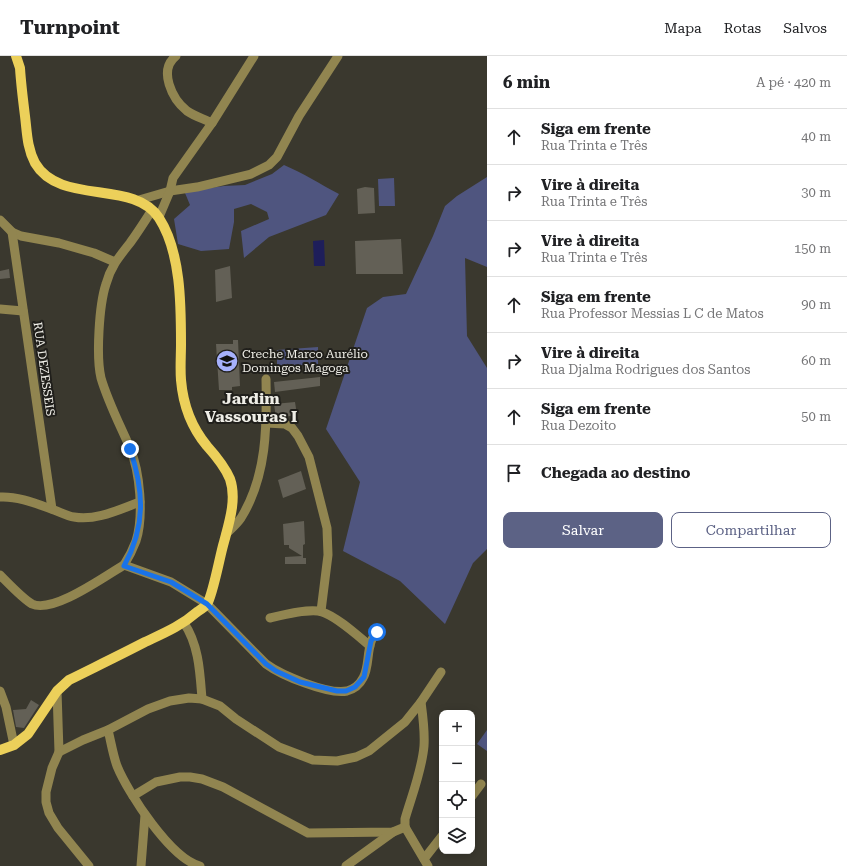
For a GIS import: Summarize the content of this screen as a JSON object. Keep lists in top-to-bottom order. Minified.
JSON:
{"streets":{"street":["RUA DEZESSEIS"]},"districts":["Jardim Vassouras I"],"places":{"school or university":["Creche Marco Aurélio Domingos Magoga"]},"page":{"header":"Turnpoint","nav":["Mapa","Rotas","Salvos"],"heading":["6 min","A pé · 420 m"],"list":[["Siga em frente","Rua Trinta e Três","40 m"],["Vire à direita","Rua Trinta e Três","30 m"],["Vire à direita","Rua Trinta e Três","150 m"],["Siga em frente","Rua Professor Messias L C de Matos","90 m"],["Vire à direita","Rua Djalma Rodrigues dos Santos","60 m"],["Siga em frente","Rua Dezoito","50 m"],"Chegada ao destino"],"buttons":["Salvar","Compartilhar"],"map_buttons":["+","−"]}}
